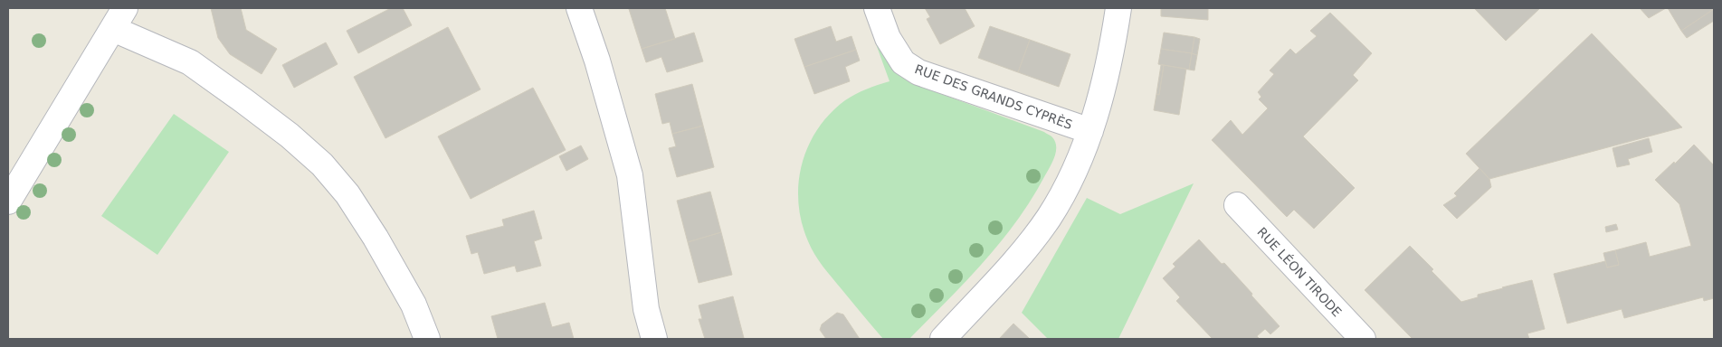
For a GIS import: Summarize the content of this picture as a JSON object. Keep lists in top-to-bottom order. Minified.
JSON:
{"streets":{"street":["RUE DES GRANDS CYPRÈS","RUE LÉON TIRODE"]}}
